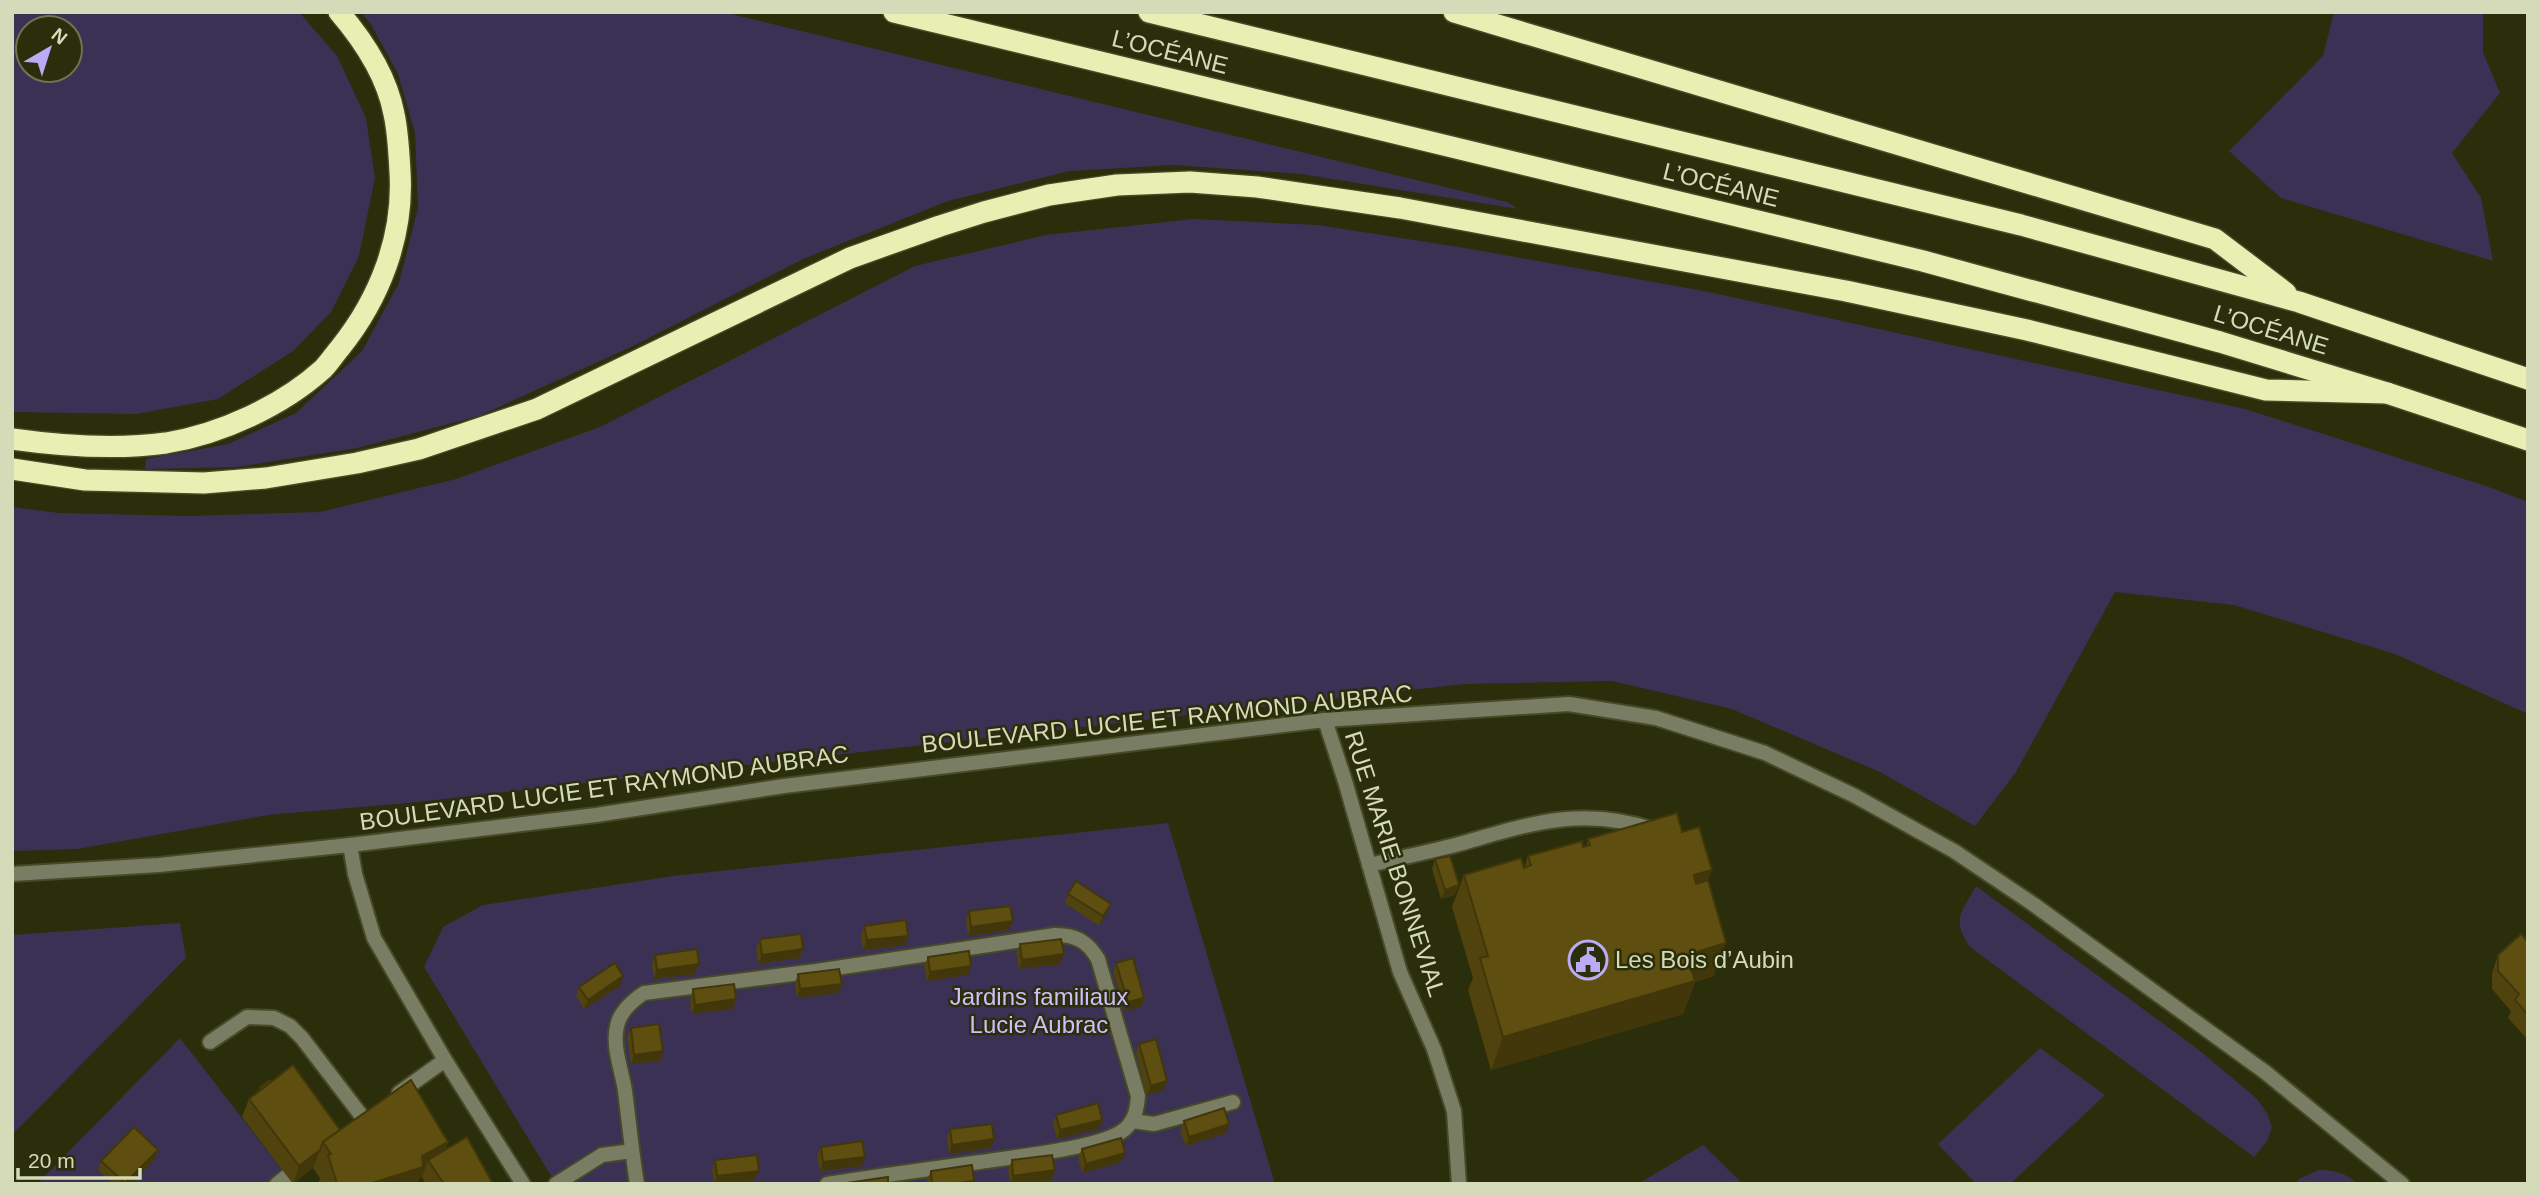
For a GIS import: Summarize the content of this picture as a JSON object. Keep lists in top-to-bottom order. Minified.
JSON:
{"streets":{"highway":["L’OCÉANE"],"street":["BOULEVARD LUCIE ET RAYMOND AUBRAC","RUE MARIE BONNEVIAL"]},"crossings":[["BOULEVARD LUCIE ET RAYMOND AUBRAC","RUE MARIE BONNEVIAL"]],"parks":["Jardins familiaux Lucie Aubrac"],"places":{"public building":["Les Bois d’Aubin"]},"scale_bar":"20 m","north":"top right"}
